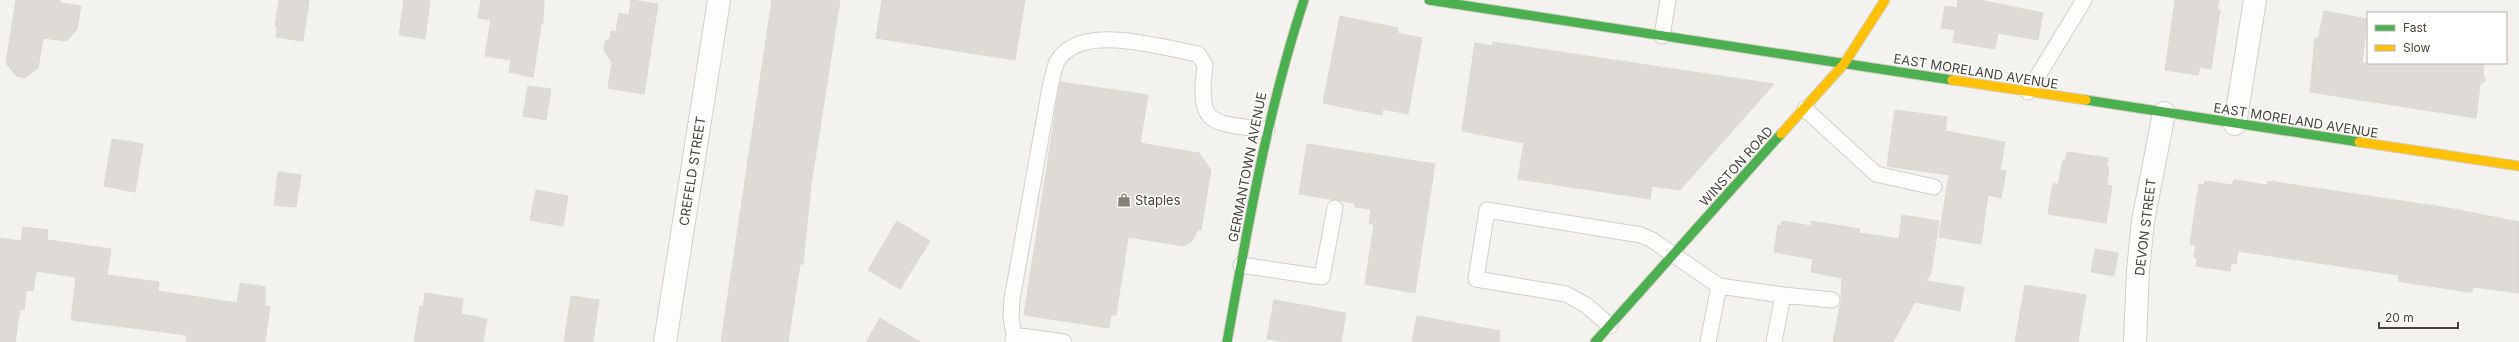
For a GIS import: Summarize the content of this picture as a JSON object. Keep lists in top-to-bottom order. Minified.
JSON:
{"streets":{"street":["EAST MORELAND AVENUE","WINSTON ROAD","GERMANTOWN AVENUE","CREFELD STREET","DEVON STREET"]},"crossings":[["EAST MORELAND AVENUE","WINSTON ROAD"],["EAST MORELAND AVENUE","DEVON STREET"]],"places":{"shop":["Staples"]},"legend":["Fast","Slow"],"scale_bar":"20 m"}
